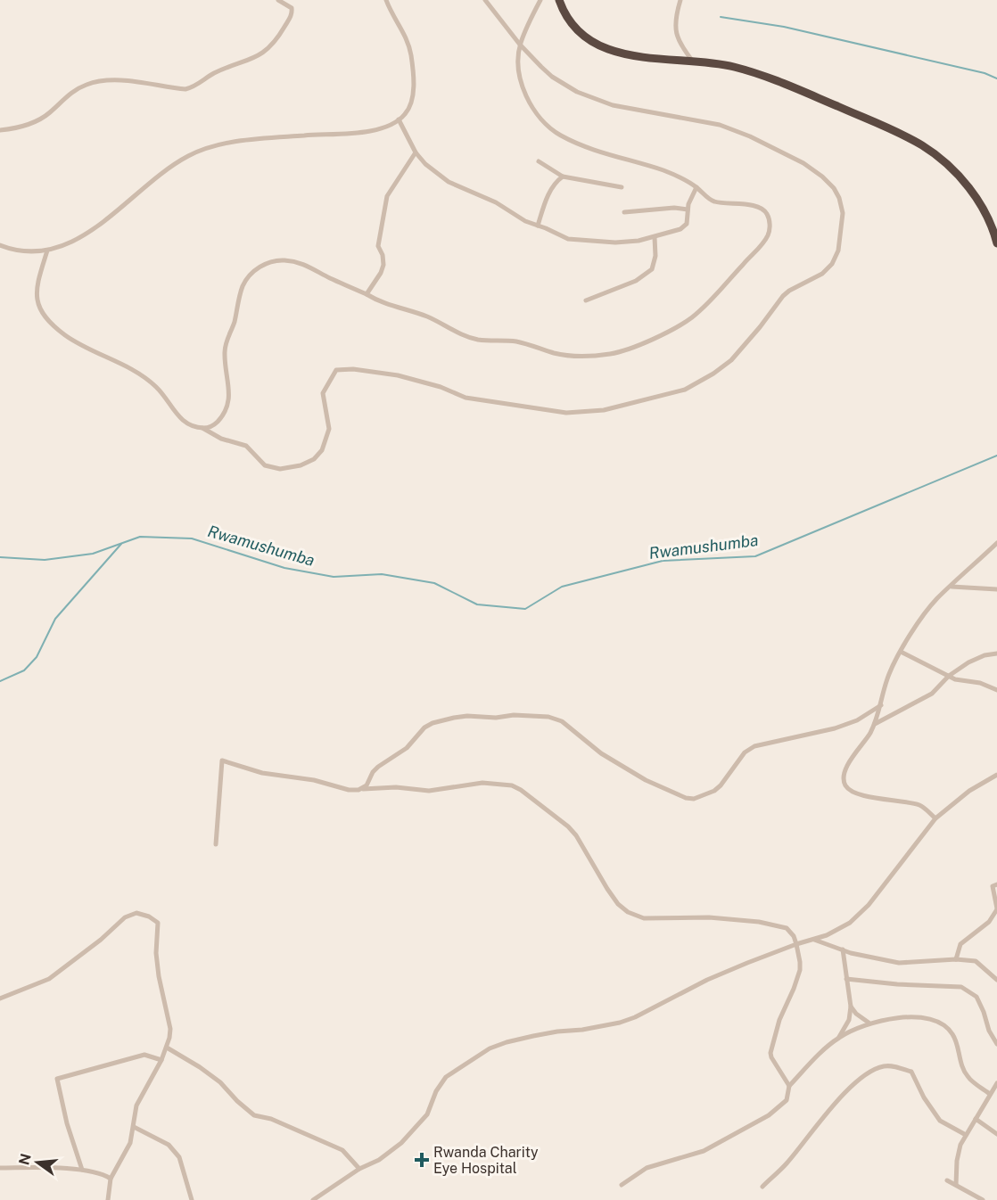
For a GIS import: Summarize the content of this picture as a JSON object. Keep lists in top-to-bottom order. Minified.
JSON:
{"water":["Rwamushumba"],"places":{"health":["Rwanda Charity Eye Hospital"]},"north":"left"}
